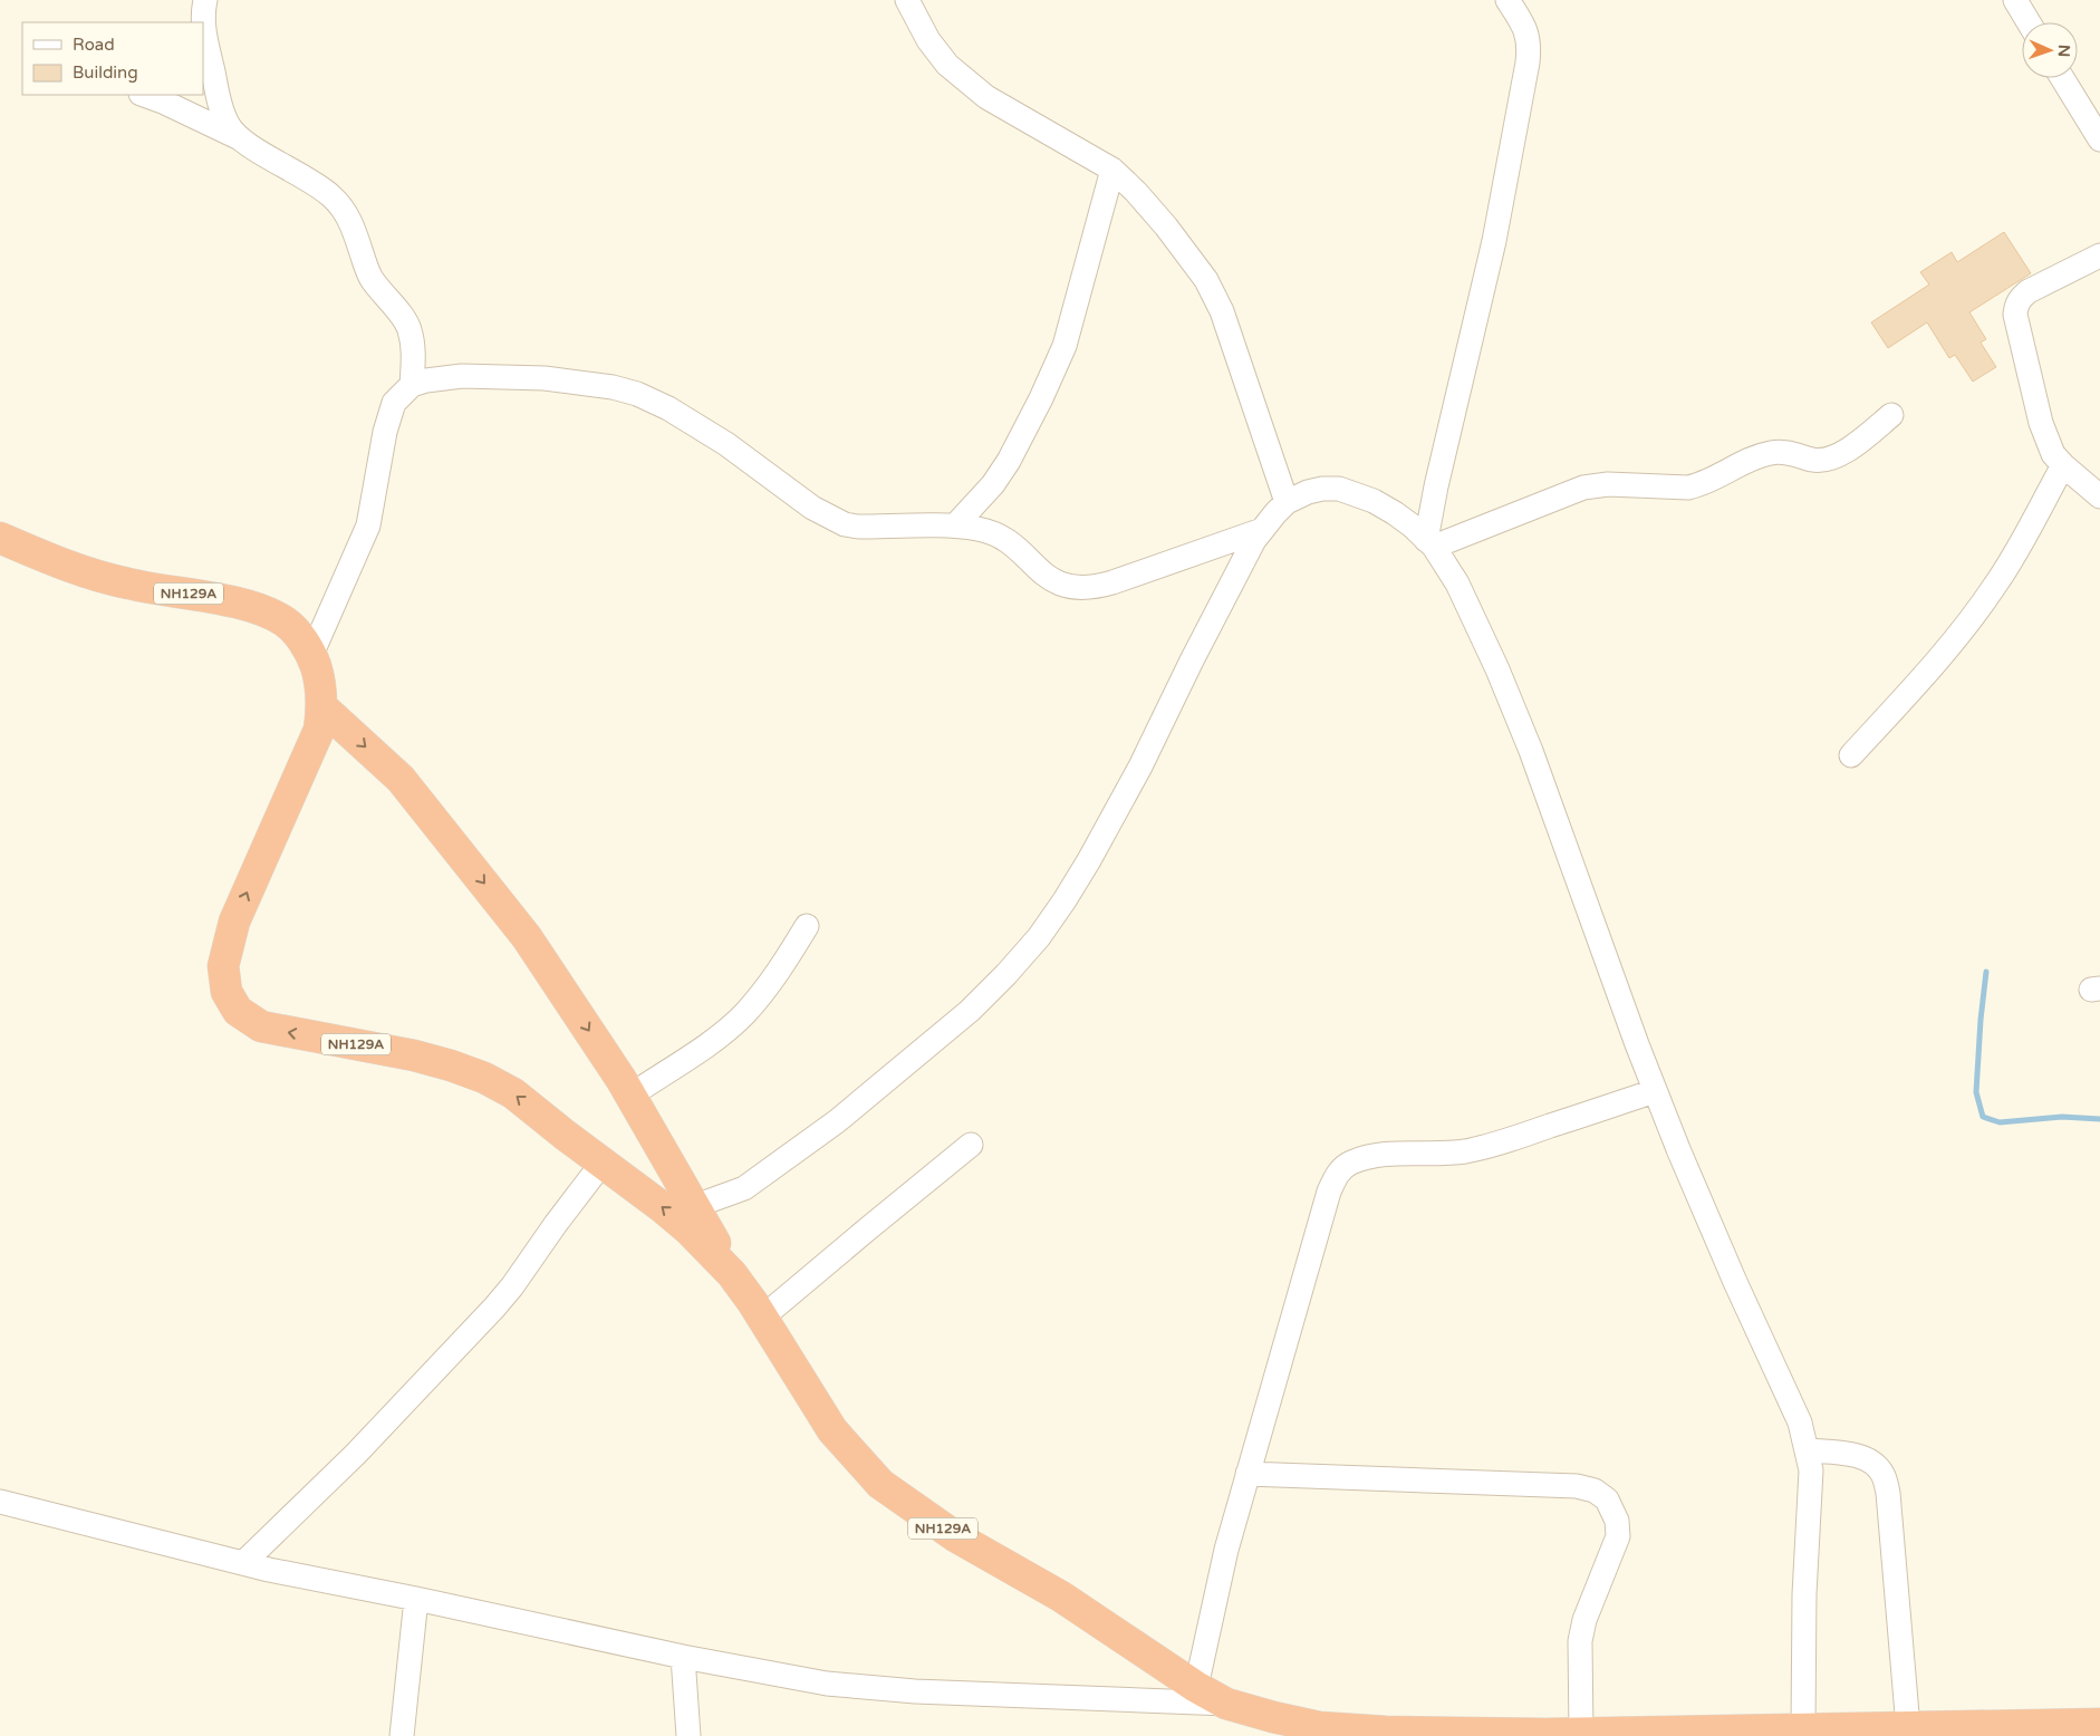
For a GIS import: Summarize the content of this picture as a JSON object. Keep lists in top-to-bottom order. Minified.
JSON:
{"streets":{"highway":["NH129A"]},"legend":["Road","Building"],"north":"right"}
